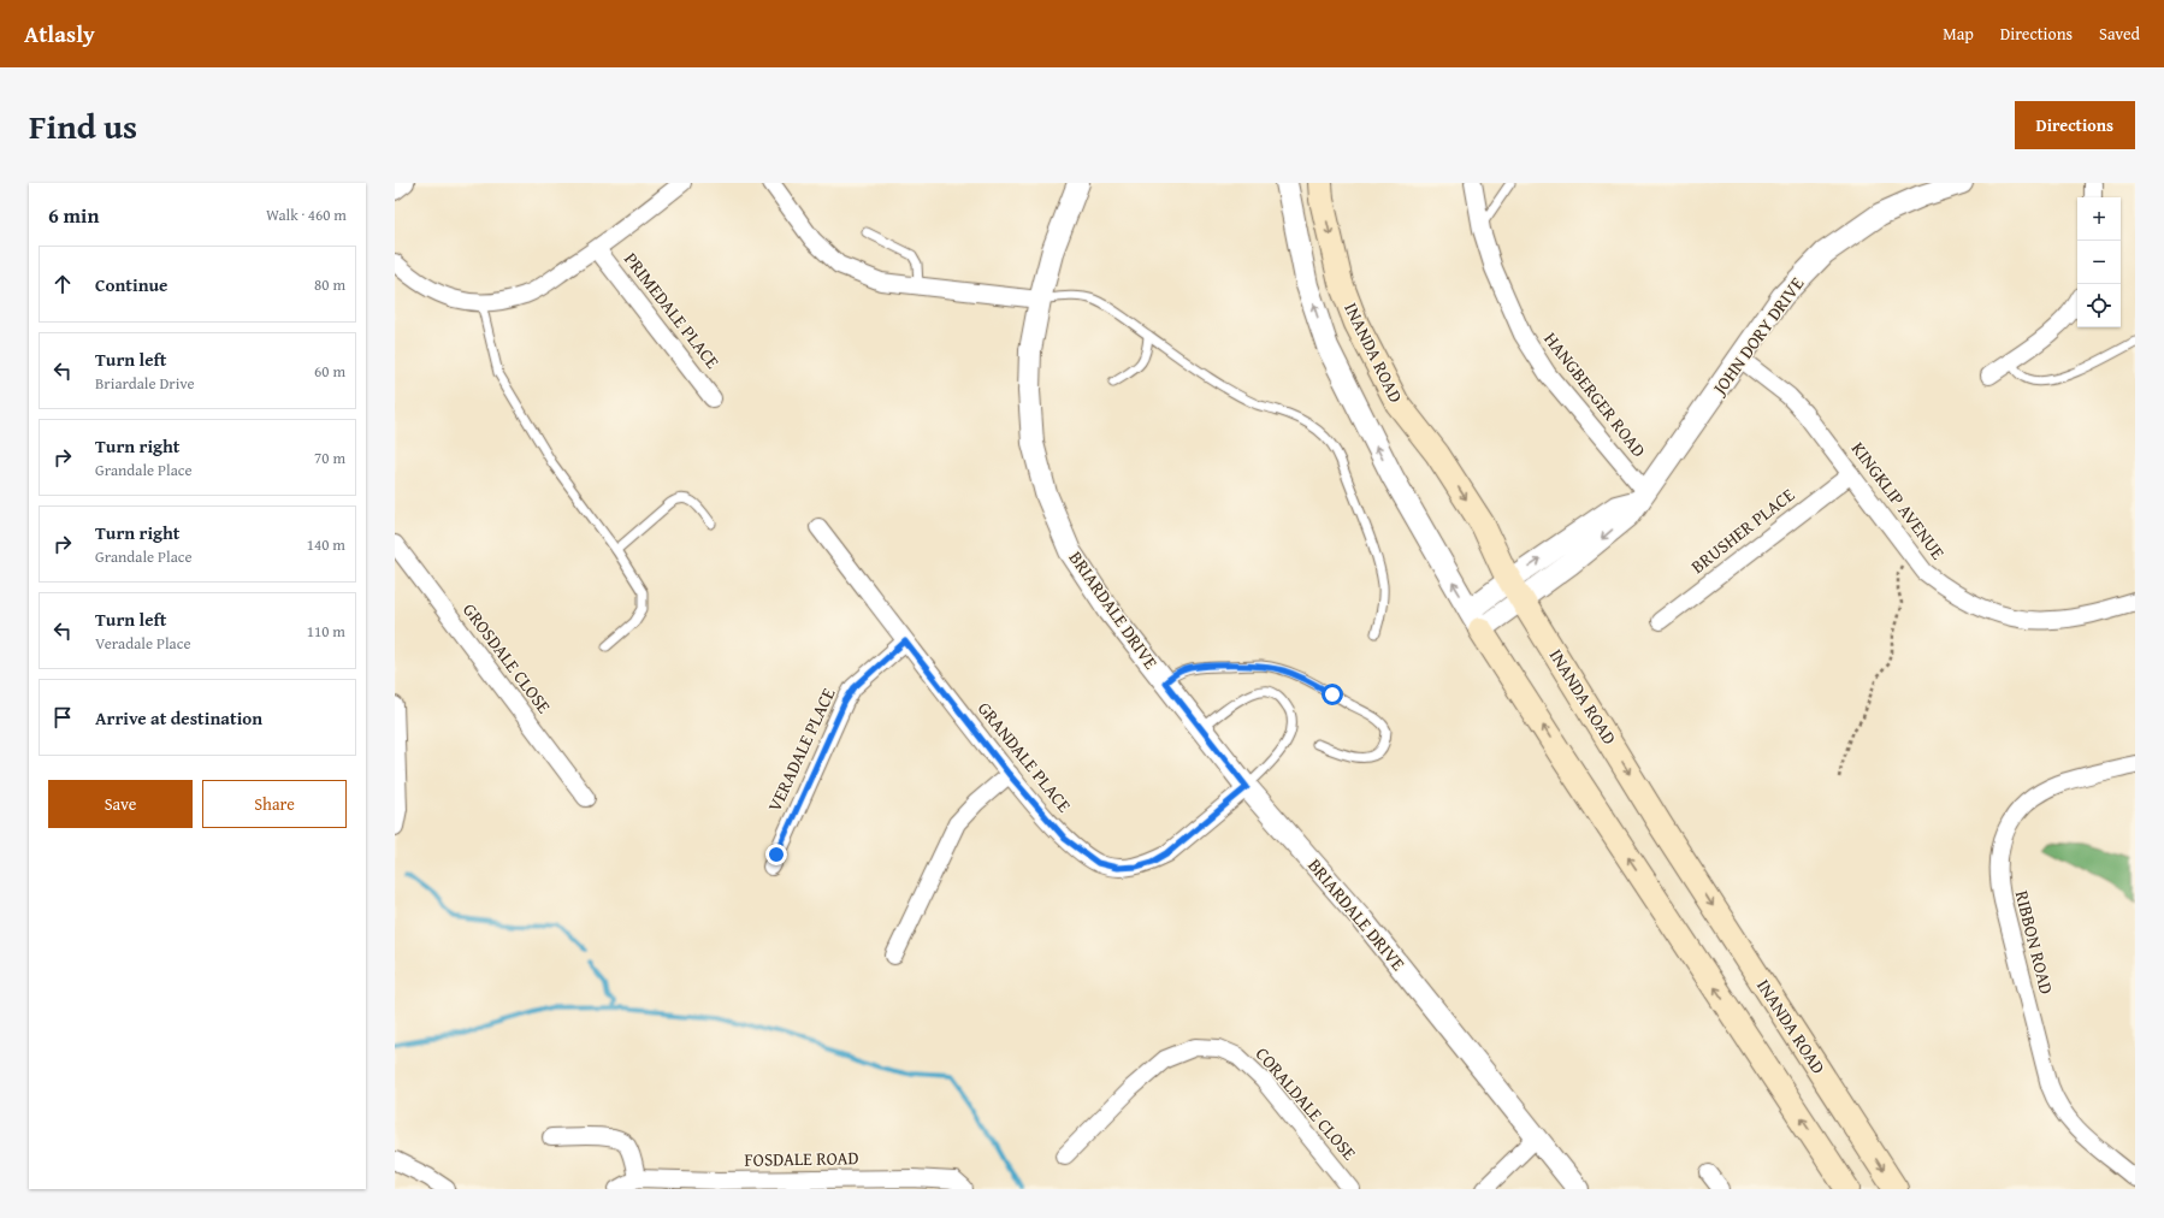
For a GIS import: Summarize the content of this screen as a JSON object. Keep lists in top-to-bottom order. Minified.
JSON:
{"streets":{"main road":["INANDA ROAD"],"street":["PRIMEDALE PLACE","JOHN DORY DRIVE","HANGBERGER ROAD","KINGKLIP AVENUE","BRUSHER PLACE","BRIARDALE DRIVE","GROSDALE CLOSE","VERADALE PLACE","GRANDALE PLACE","RIBBON ROAD","CORALDALE CLOSE","FOSDALE ROAD"]},"crossings":[["JOHN DORY DRIVE","HANGBERGER ROAD"],["JOHN DORY DRIVE","KINGKLIP AVENUE"],["KINGKLIP AVENUE","BRUSHER PLACE"],["BRIARDALE DRIVE","GRANDALE PLACE"],["VERADALE PLACE","GRANDALE PLACE"]],"page":{"header":"Atlasly","nav":["Map","Directions","Saved"],"title":"Find us","buttons":["Directions",["Save","Share"]],"heading":["6 min","Walk · 460 m"],"map_buttons":["+","−"],"list":[["Continue","80 m"],["Turn left","Briardale Drive","60 m"],["Turn right","Grandale Place","70 m"],["Turn right","Grandale Place","140 m"],["Turn left","Veradale Place","110 m"],"Arrive at destination"]}}
